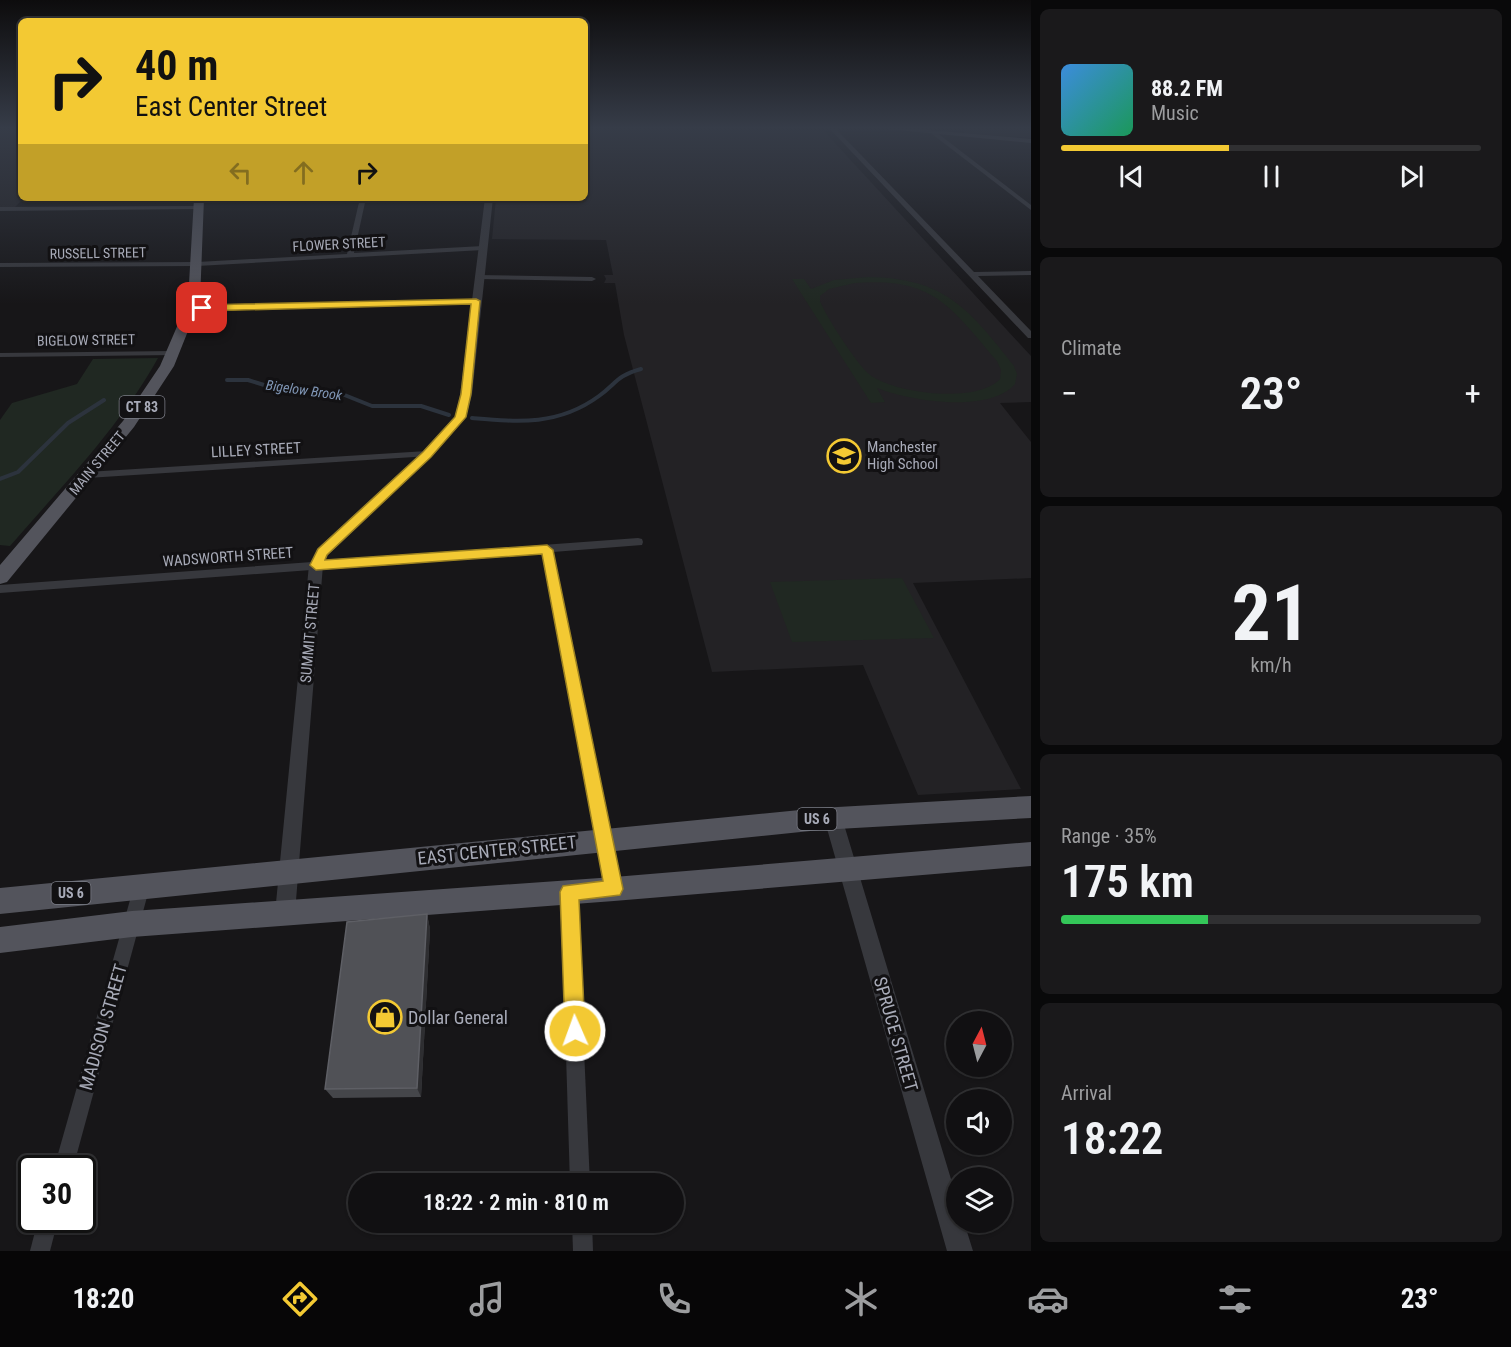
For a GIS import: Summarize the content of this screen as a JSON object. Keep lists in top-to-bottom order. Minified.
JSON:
{"streets":{"main road":["CT 83","MAIN STREET","US 6","EAST CENTER STREET"],"street":["FLOWER STREET","RUSSELL STREET","BIGELOW STREET","LILLEY STREET","WADSWORTH STREET","SUMMIT STREET","MADISON STREET","SPRUCE STREET"]},"crossings":[["FLOWER STREET","RUSSELL STREET"],["FLOWER STREET","MAIN STREET"],["FLOWER STREET","SUMMIT STREET"],["RUSSELL STREET","MAIN STREET"],["BIGELOW STREET","MAIN STREET"],["LILLEY STREET","MAIN STREET"],["LILLEY STREET","SUMMIT STREET"],["WADSWORTH STREET","SUMMIT STREET"],["SUMMIT STREET","EAST CENTER STREET"],["EAST CENTER STREET","MADISON STREET"],["EAST CENTER STREET","SPRUCE STREET"]],"water":["Bigelow Brook"],"places":{"school or university":["Manchester High School"],"shop":["Dollar General"]},"north":"top","page":{"turn":["40 m","East Center Street"],"song":["88.2 FM","Music"],"tile":["Climate",["21","km/h"],["Range · 35%","175 km"],["Arrival","18:22"]],"heat":["−","23°","+"],"limit":"30","trip":"18:22 · 2 min · 810 m","tabs":["18:20","23°"]}}
